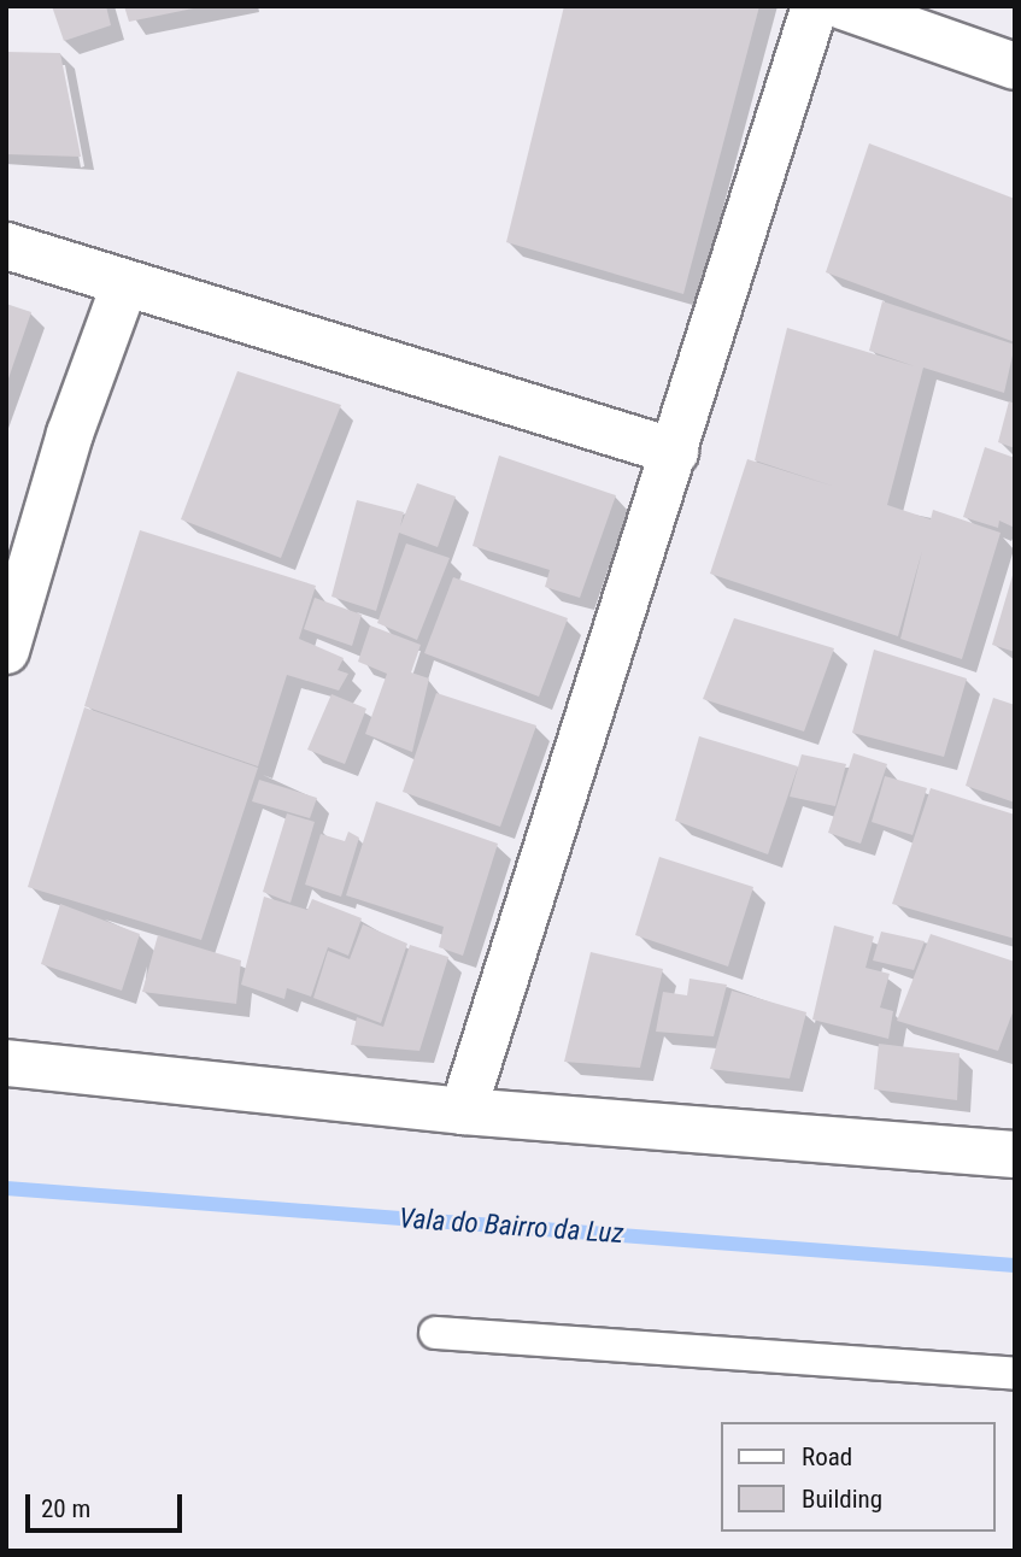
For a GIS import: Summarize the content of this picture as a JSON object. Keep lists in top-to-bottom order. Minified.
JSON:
{"water":["Vala do Bairro da Luz"],"legend":["Road","Building"],"scale_bar":"20 m"}
